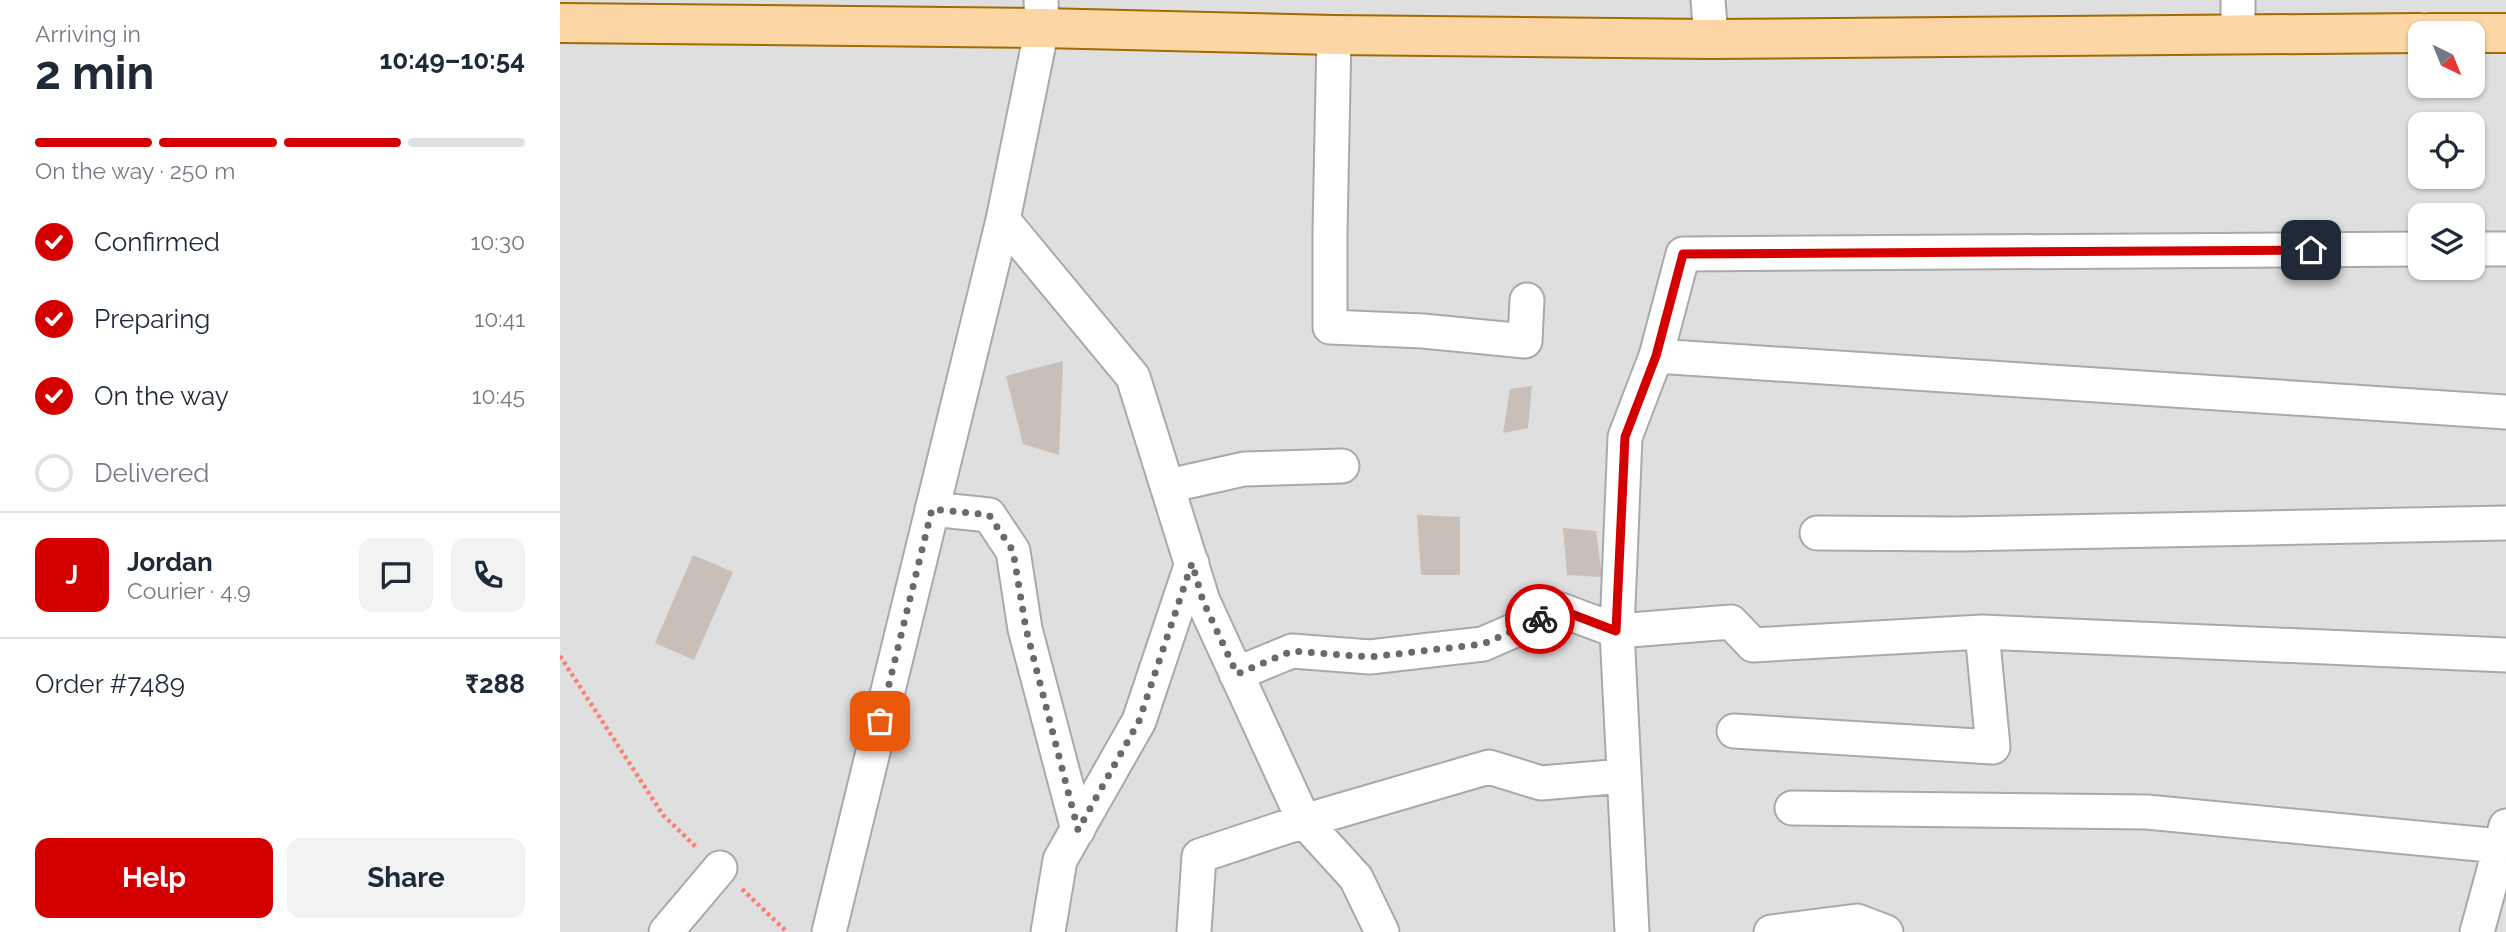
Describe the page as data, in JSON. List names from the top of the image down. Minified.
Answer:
{"north":"bottom right","page":{"heading":["2 min","Arriving in","10:49–10:54"],"panel":["Jordan","Courier · 4.9","Order #7489","₹288"],"bar":"On the way · 250 m","list":[["Confirmed","10:30"],["Preparing","10:41"],["On the way","10:45"],"Delivered"],"round":"J","buttons":["Help","Share"]}}
